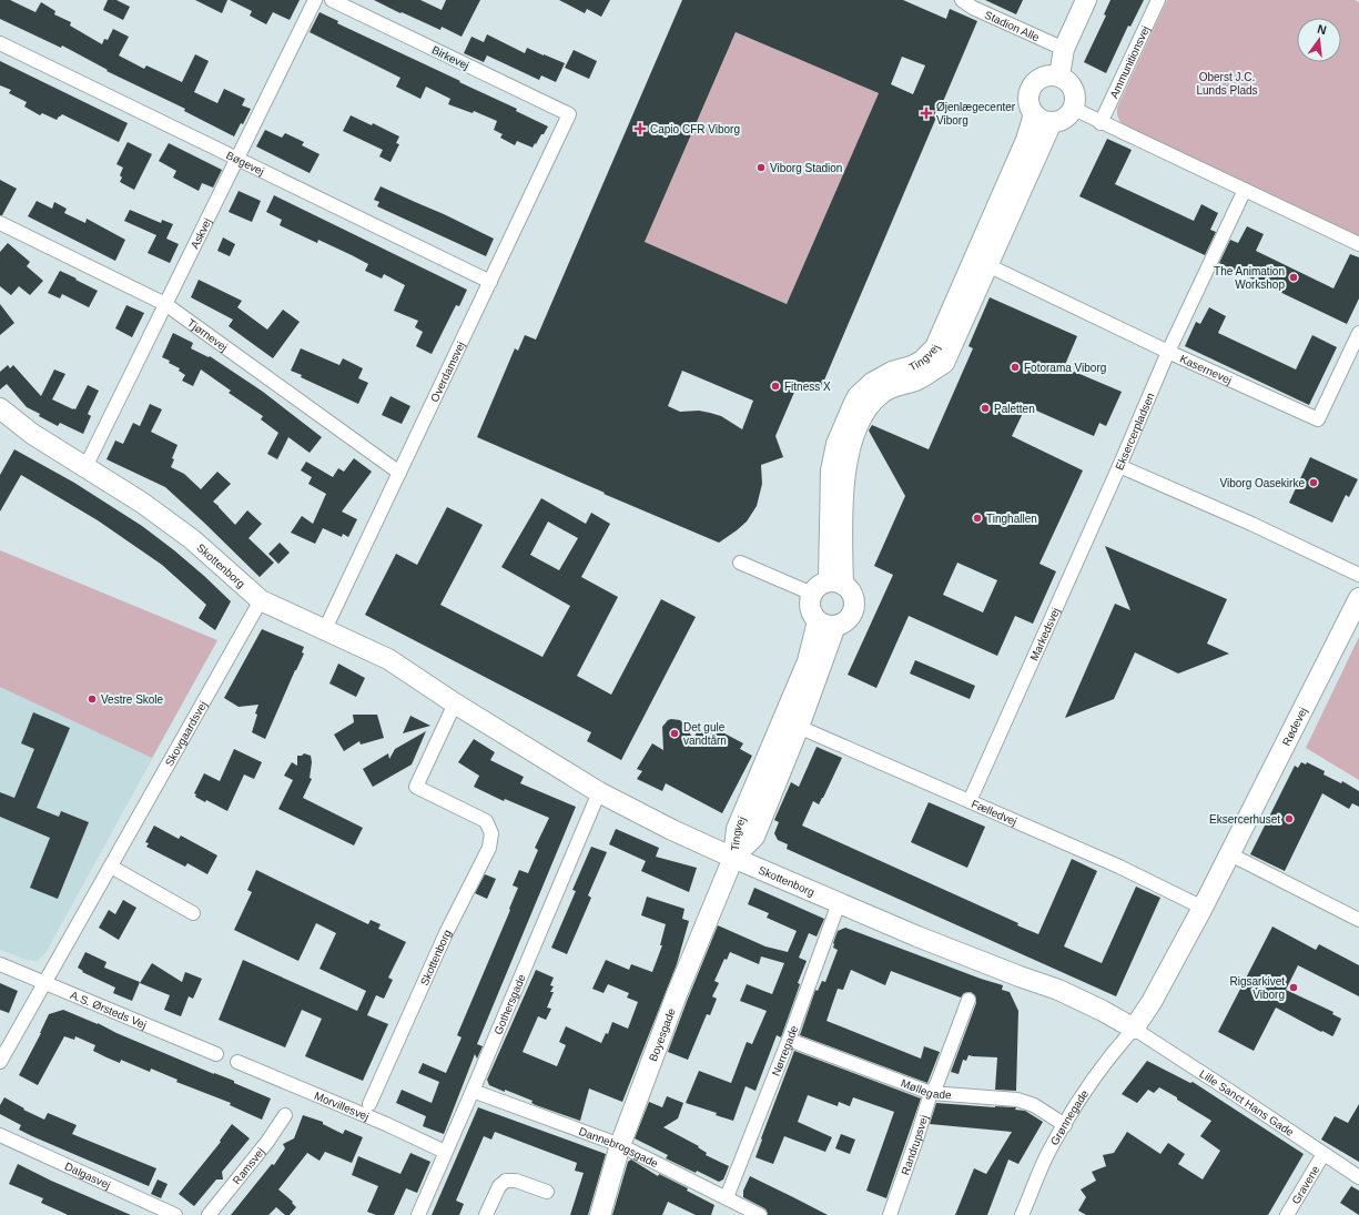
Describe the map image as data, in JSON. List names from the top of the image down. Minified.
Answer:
{"streets":{"street":["Stadion Alle","Birkevej","Ammunitionsvej","Bøgevej","Askvej","Tjørnevej","Tingvej","Kasernevej","Overdamsvej","Eksercerpladsen","Skottenborg","Markedsvej","Rødevej","Skovgaardsvej","Fælledvej","Gothersgade","A.S. Ørsteds Vej","Boyesgade","Nørregade","Møllegade","Lille Sanct Hans Gade","Morvillesvej","Grønnegade","Randrupsvej","Dannebrogsgade","Ramsvej","Dalgasvej","Gravene"]},"crossings":[["Birkevej","Overdamsvej"],["Bøgevej","Askvej"],["Bøgevej","Overdamsvej"],["Askvej","Tjørnevej"],["Askvej","Skottenborg"],["Tjørnevej","Overdamsvej"],["Tingvej","Skottenborg"],["Tingvej","Fælledvej"],["Tingvej","Boyesgade"],["Kasernevej","Eksercerpladsen"],["Overdamsvej","Skottenborg"],["Eksercerpladsen","Markedsvej"],["Skottenborg","Rødevej"],["Skottenborg","Skovgaardsvej"],["Skottenborg","Gothersgade"],["Skottenborg","Boyesgade"],["Skottenborg","Nørregade"],["Skottenborg","Lille Sanct Hans Gade"],["Skottenborg","Grønnegade"],["Markedsvej","Fælledvej"],["Rødevej","Fælledvej"],["Rødevej","Lille Sanct Hans Gade"],["Rødevej","Grønnegade"],["Skovgaardsvej","A.S. Ørsteds Vej"],["Gothersgade","Morvillesvej"],["Gothersgade","Dannebrogsgade"],["Boyesgade","Dannebrogsgade"],["Nørregade","Møllegade"],["Nørregade","Dannebrogsgade"],["Møllegade","Grønnegade"],["Møllegade","Randrupsvej"],["Lille Sanct Hans Gade","Grønnegade"],["Lille Sanct Hans Gade","Gravene"]],"parks":["Oberst J.C. Lunds Plads"],"places":{"health":["Øjenlægecenter Viborg","Capio CFR Viborg"],"other":["Viborg Stadion","The Animation Workshop","Fotorama Viborg","Fitness X","Paletten","Viborg Oasekirke","Tinghallen","Vestre Skole","Det gule vandtårn","Eksercerhuset","Rigsarkivet Viborg"]},"north":"top"}
